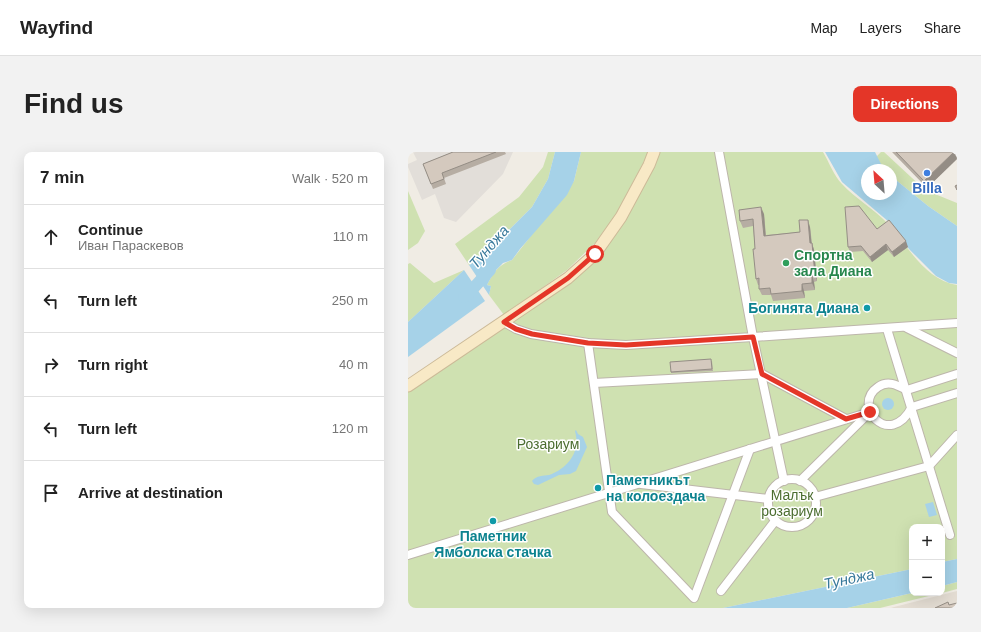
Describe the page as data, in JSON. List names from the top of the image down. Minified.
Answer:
{"water":["Тунджа"],"parks":["Розариум","Малък розариум"],"places":["Billa","Спортна зала Диана","Богинята Диана","Паметникът на колоездача","Паметник Ямболска стачка"],"north":"top left","page":{"header":"Wayfind","nav":["Map","Layers","Share"],"buttons":"Directions","title":"Find us","heading":["7 min","Walk · 520 m"],"list":[["Continue","Иван Параскевов","110 m"],["Turn left","250 m"],["Turn right","40 m"],["Turn left","120 m"],"Arrive at destination"],"map_buttons":["+","−"]}}
